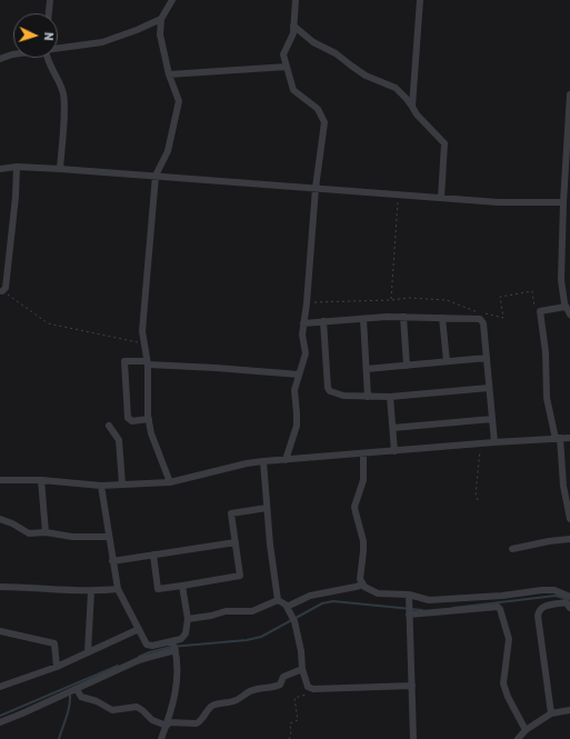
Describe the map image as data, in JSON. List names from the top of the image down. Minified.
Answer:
{"north":"right"}
